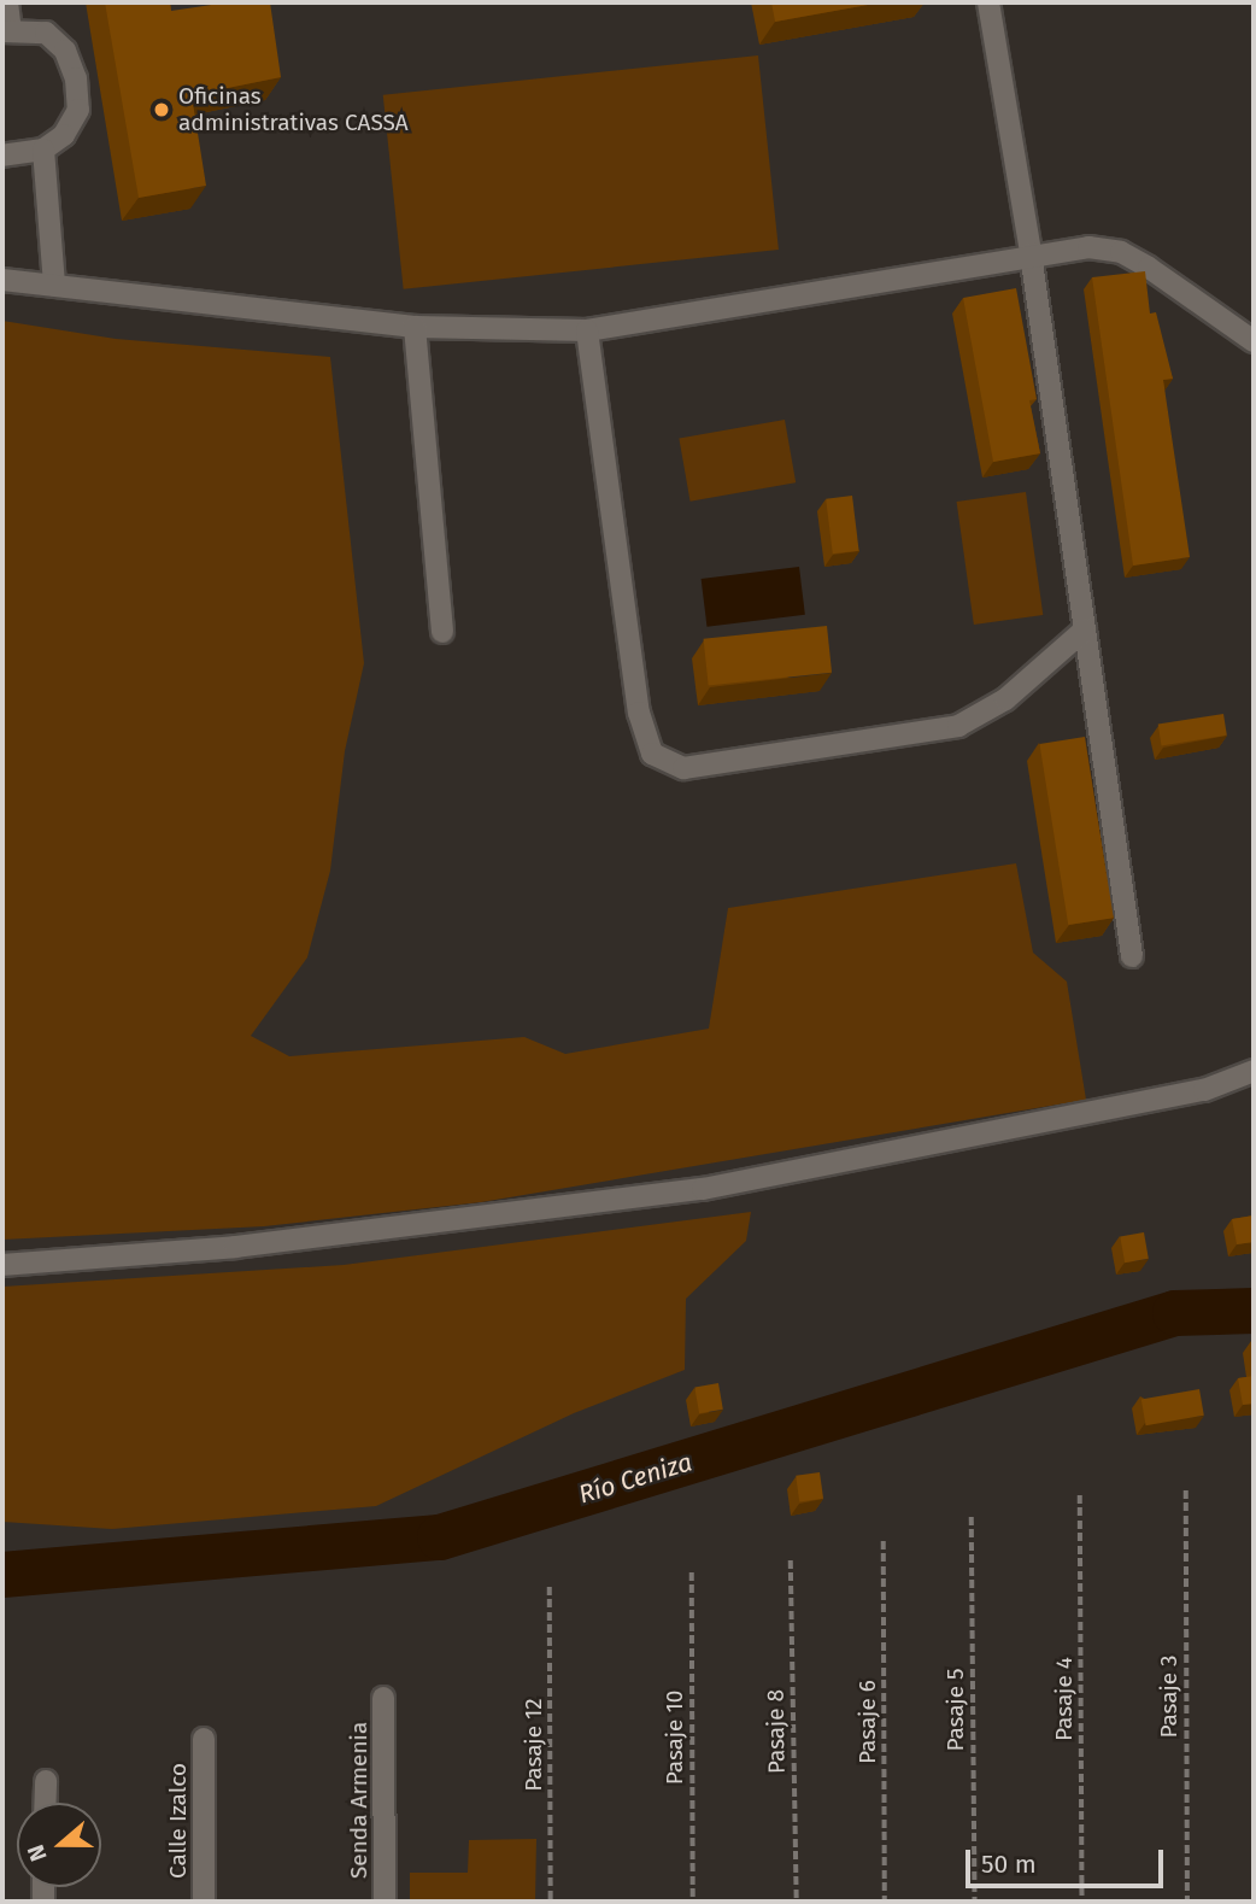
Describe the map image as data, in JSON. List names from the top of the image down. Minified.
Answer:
{"streets":{"street":["Senda Armenia","Calle Izalco"],"path":["Pasaje 3","Pasaje 4","Pasaje 5","Pasaje 6","Pasaje 8","Pasaje 10","Pasaje 12"]},"water":["Río Ceniza"],"places":["Oficinas administrativas CASSA"],"scale_bar":"50 m","north":"left"}
